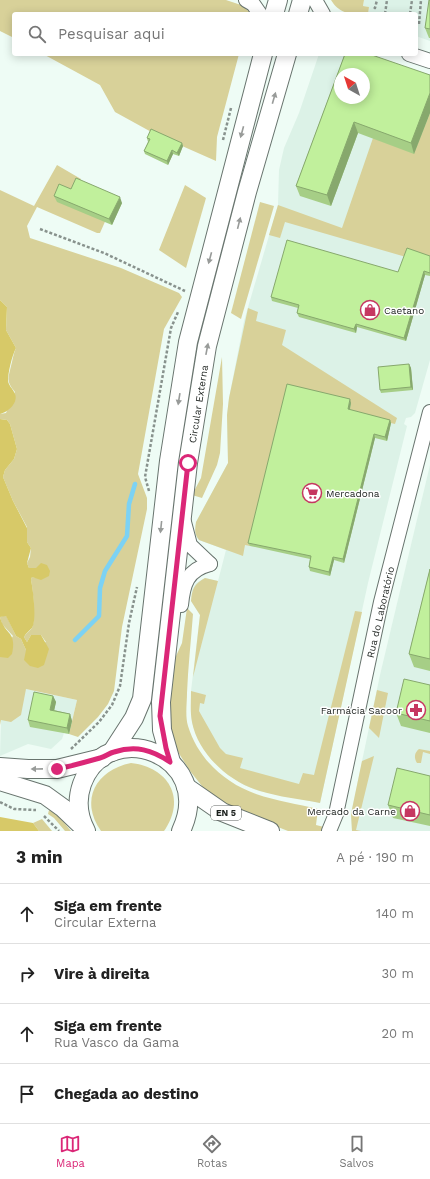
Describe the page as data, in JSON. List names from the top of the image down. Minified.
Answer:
{"streets":{"main road":["Circular Externa","EN 5"],"street":["Rua do Laboratório"]},"places":{"shop":["Caetano","Mercado da Carne"],"supermarket":["Mercadona"],"pharmacy":["Farmácia Sacoor"]},"north":"top left","page":{"search":"Pesquisar aqui","heading":["3 min","A pé · 190 m"],"list":[["Siga em frente","Circular Externa","140 m"],["Vire à direita","30 m"],["Siga em frente","Rua Vasco da Gama","20 m"],"Chegada ao destino"],"nav":["Mapa","Rotas","Salvos"]}}
